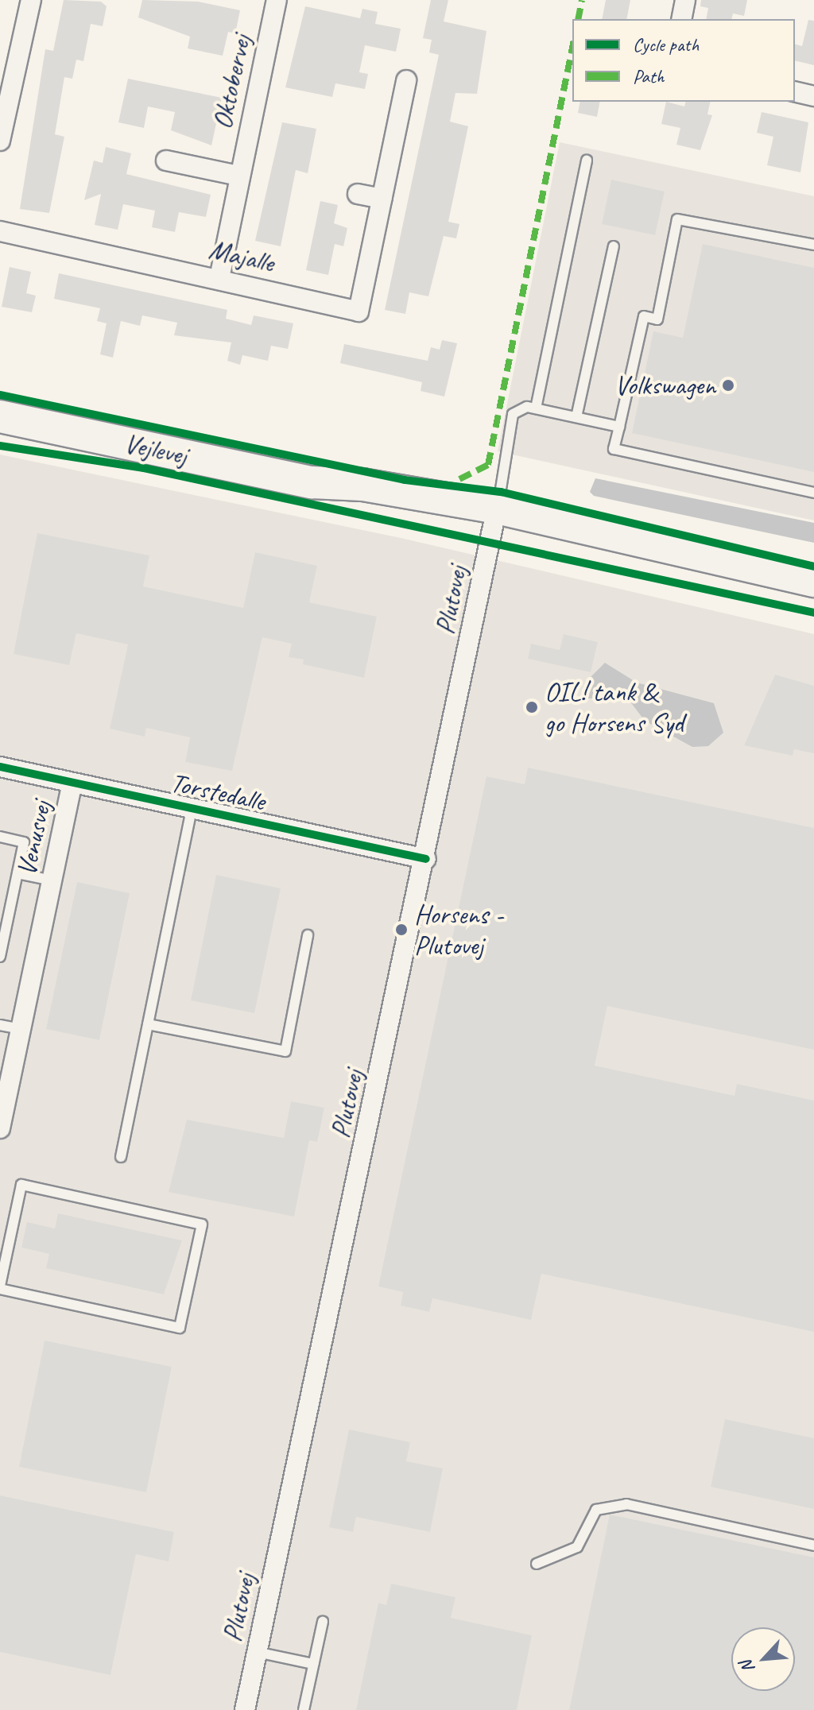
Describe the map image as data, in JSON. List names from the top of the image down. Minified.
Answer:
{"streets":{"main road":["Vejlevej"],"street":["Oktobervej","Majalle","Plutovej","Torstedalle","Venusvej"]},"crossings":[["Oktobervej","Majalle"],["Vejlevej","Plutovej"],["Plutovej","Torstedalle"],["Torstedalle","Venusvej"]],"places":["Volkswagen","OIL! tank & go Horsens Syd","Horsens - Plutovej"],"legend":["Cycle path","Path"],"north":"bottom left"}
